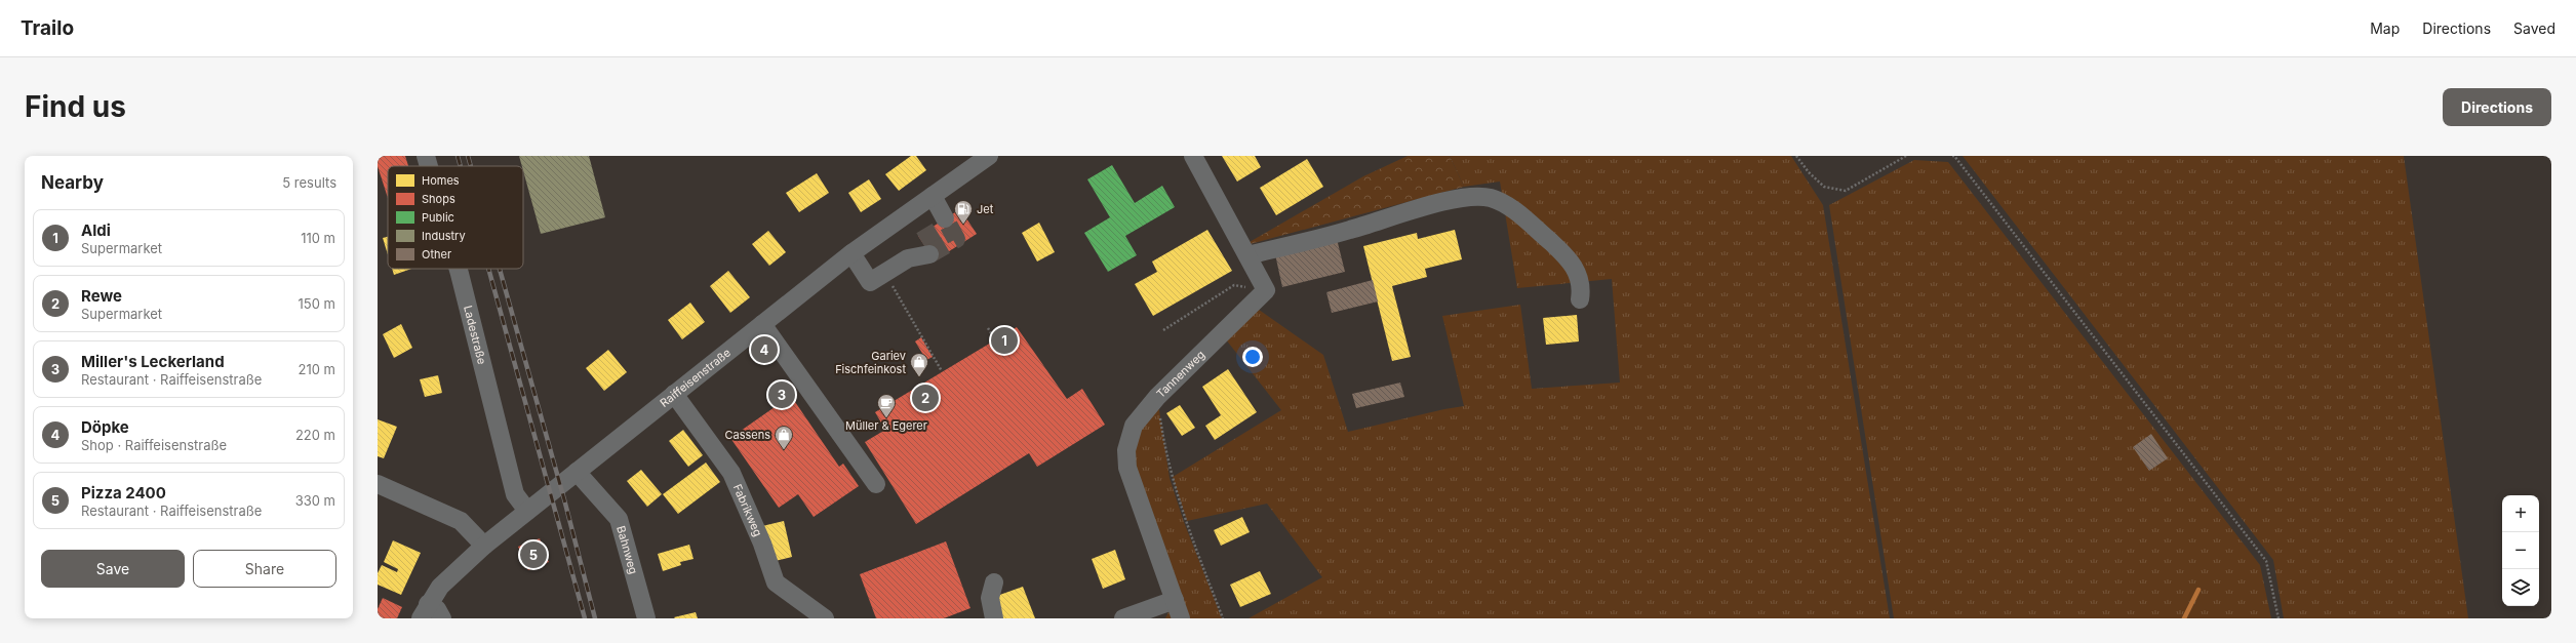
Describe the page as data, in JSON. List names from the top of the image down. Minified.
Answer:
{"streets":{"street":["Ladestraße","Tannenweg","Raiffeisenstraße","Fabrikweg","Bahnweg"]},"crossings":[["Ladestraße","Raiffeisenstraße"],["Raiffeisenstraße","Fabrikweg"],["Raiffeisenstraße","Bahnweg"]],"places":{"fuel station":["Jet"],"shop":["Gariev Fischfeinkost","Cassens"],"cafe":["Müller & Egerer"]},"legend":["Homes","Shops","Public","Industry","Other"],"page":{"header":"Trailo","nav":["Map","Directions","Saved"],"buttons":["Directions",["Save","Share"]],"title":"Find us","heading":["Nearby","5 results"],"list":[{"mark":"1","name":"Aldi","note":"Supermarket","value":"110 m"},{"mark":"2","name":"Rewe","note":"Supermarket","value":"150 m"},{"mark":"3","name":"Miller's Leckerland","note":"Restaurant · Raiffeisenstraße","value":"210 m"},{"mark":"4","name":"Döpke","note":"Shop · Raiffeisenstraße","value":"220 m"},{"mark":"5","name":"Pizza 2400","note":"Restaurant · Raiffeisenstraße","value":"330 m"}],"pins":["1","4","3","2","5"],"map_buttons":["+","−"]}}
